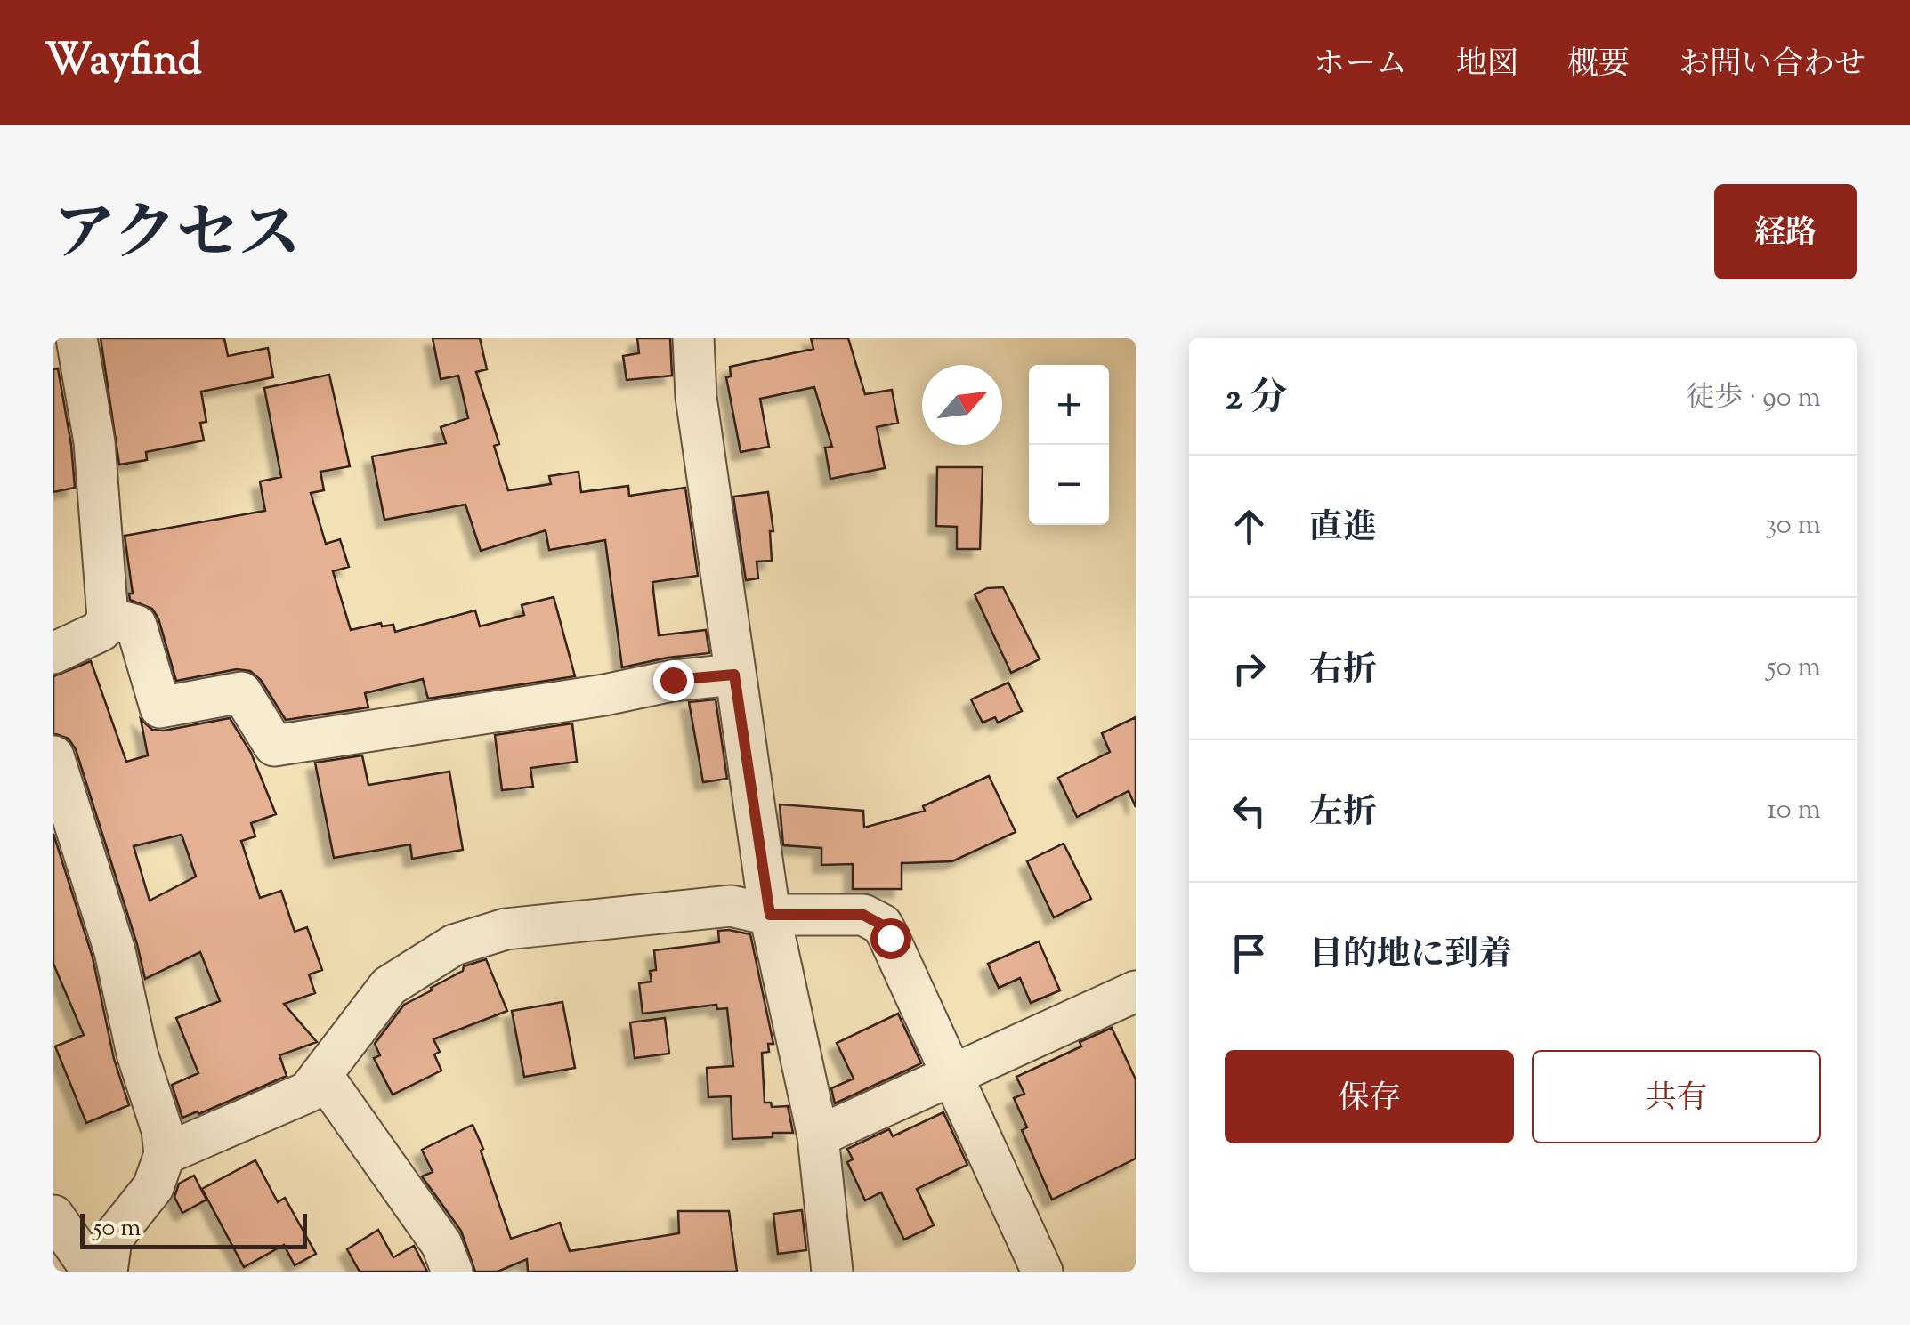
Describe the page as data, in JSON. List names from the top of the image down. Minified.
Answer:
{"scale_bar":"50 m","north":"top right","page":{"header":"Wayfind","nav":["ホーム","地図","概要","お問い合わせ"],"title":"アクセス","buttons":["経路",["保存","共有"]],"heading":["2 分","徒歩 · 90 m"],"map_buttons":["+","−"],"list":[["直進","30 m"],["右折","50 m"],["左折","10 m"],"目的地に到着"],"scale":"50 m"}}
